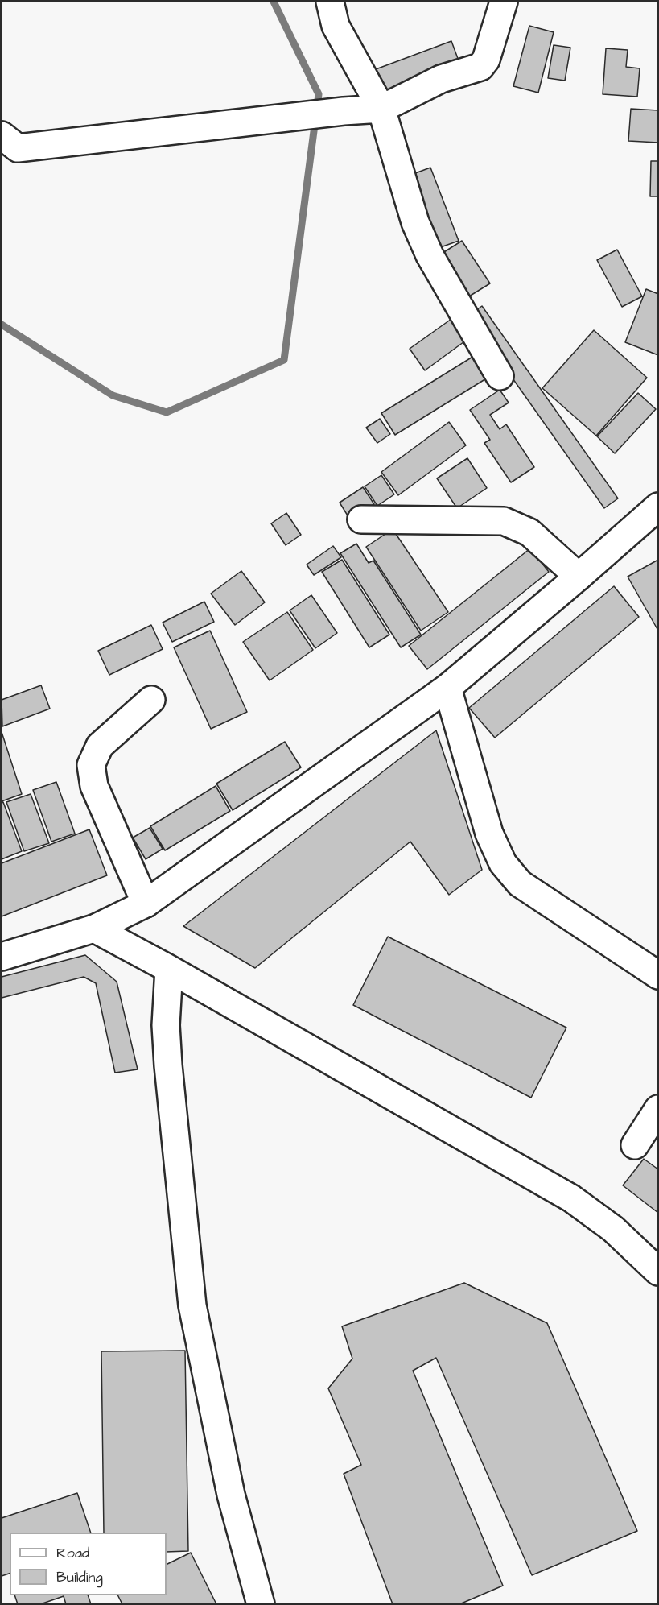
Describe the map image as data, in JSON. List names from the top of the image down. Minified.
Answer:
{"legend":["Road","Building"]}
